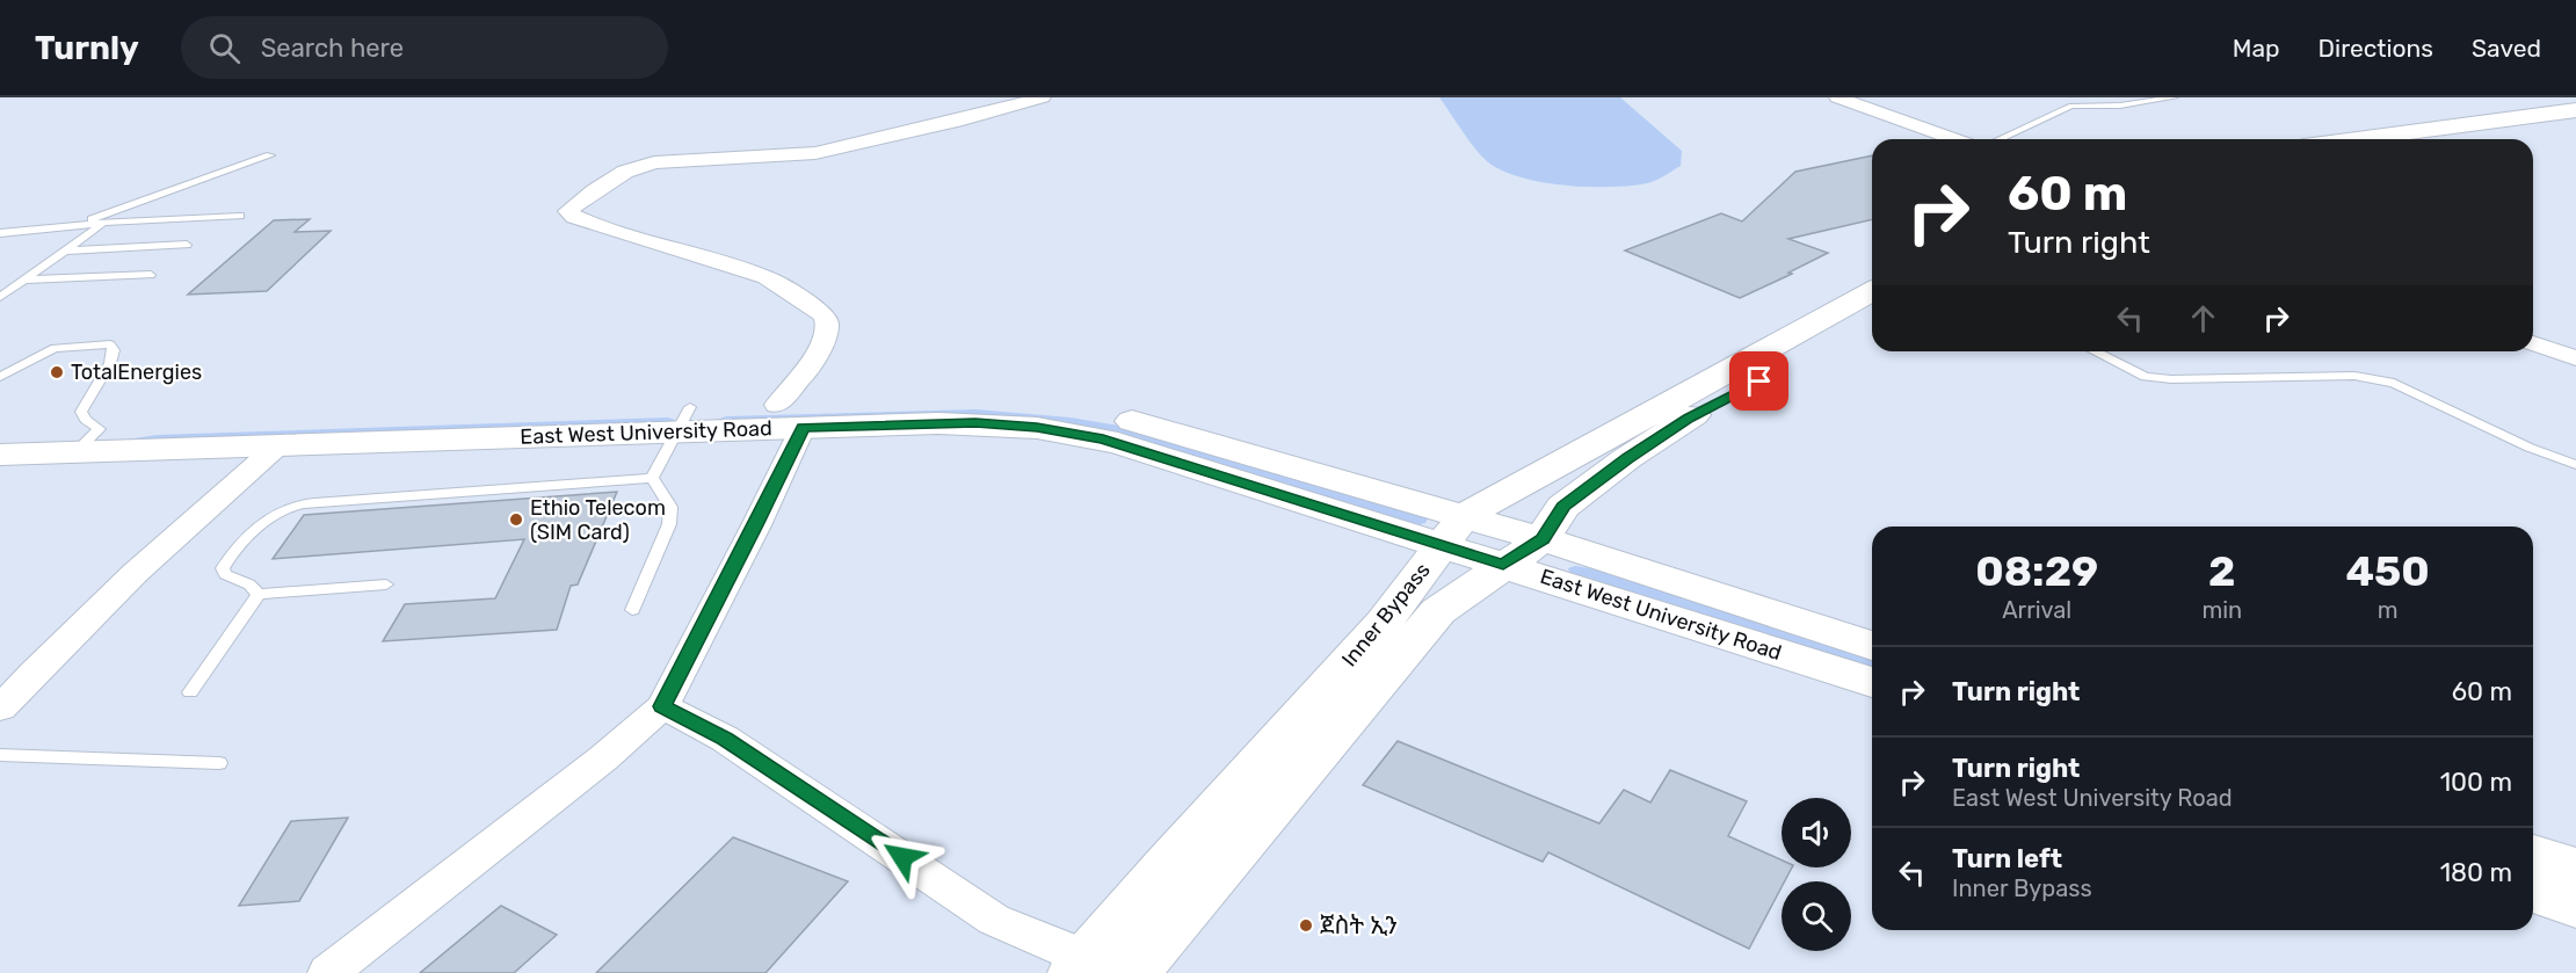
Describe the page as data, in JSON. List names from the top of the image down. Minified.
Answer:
{"streets":{"main road":["East West University Road","Inner Bypass"]},"crossings":[["East West University Road","Inner Bypass"]],"places":["TotalEnergies","Ethio Telecom (SIM Card)","ጀስት ኢን"],"page":{"header":"Turnly","search":"Search here","nav":["Map","Directions","Saved"],"turn":["60 m","Turn right"],"eta":["08:29","Arrival","2","min","450","m"],"list":[{"name":"Turn right","value":"60 m"},{"name":"Turn right","note":"East West University Road","value":"100 m"},{"name":"Turn left","note":"Inner Bypass","value":"180 m"}]}}
